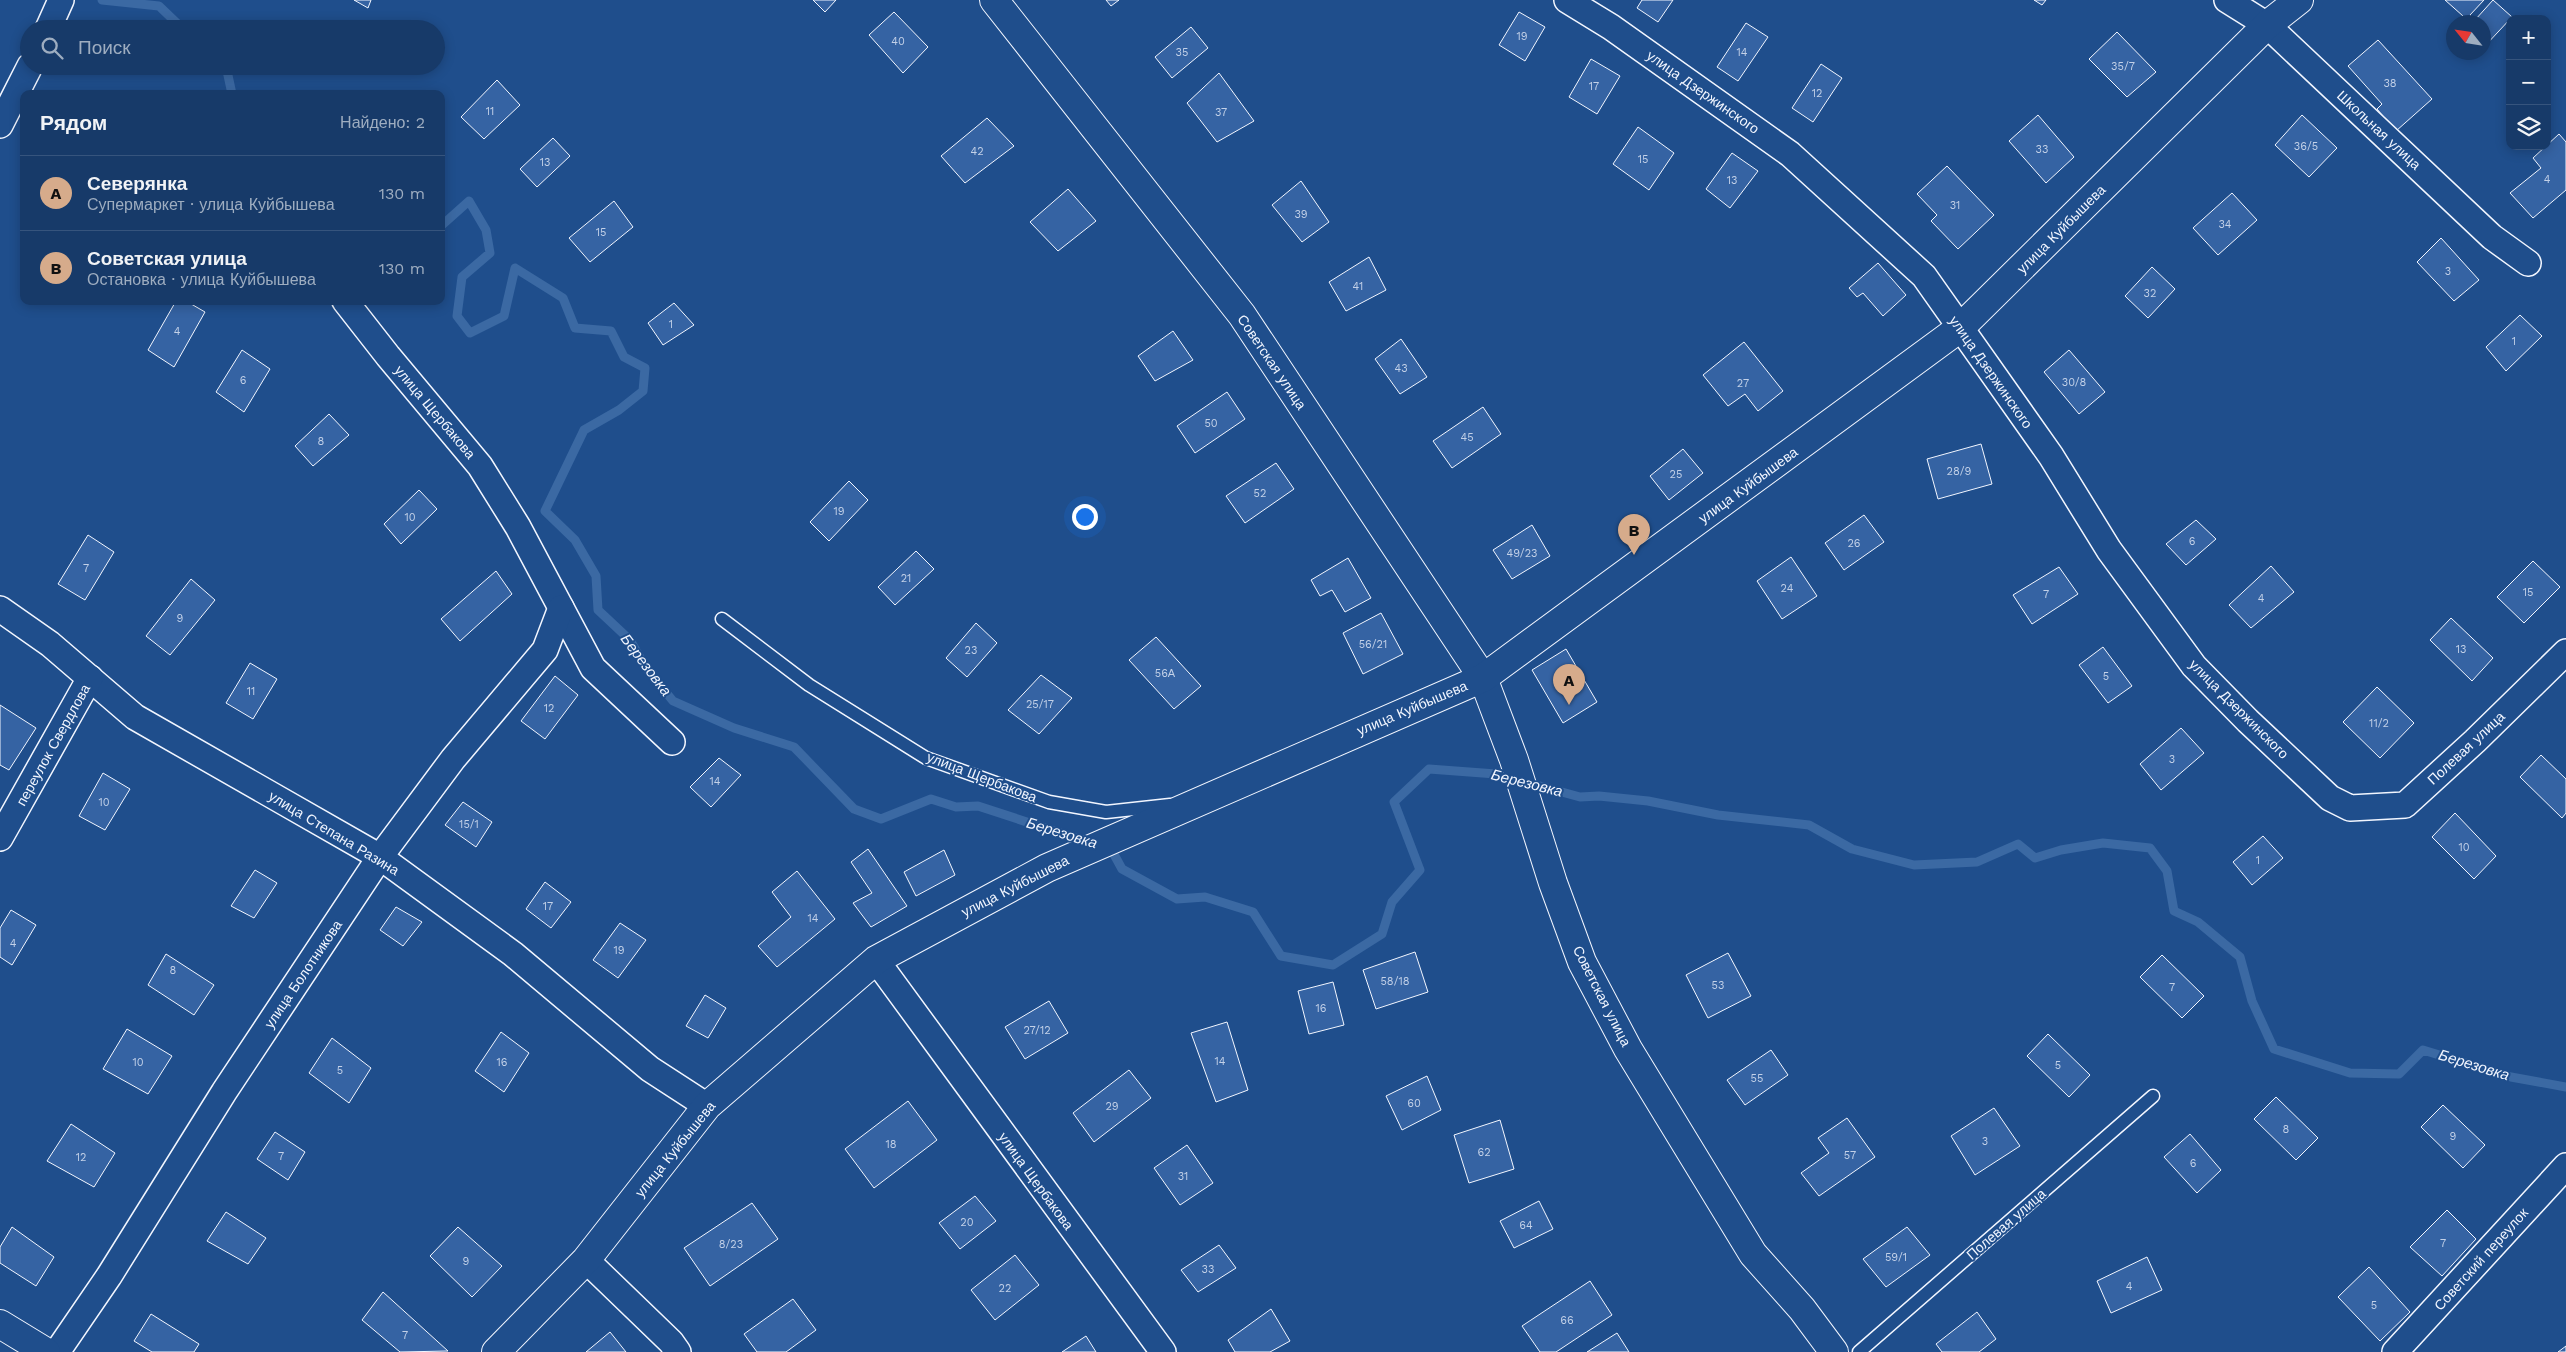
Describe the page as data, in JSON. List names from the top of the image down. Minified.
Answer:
{"streets":{"street":["улица Дзержинского","Школьная улица","улица Куйбышева","Советская улица","улица Щербакова","переулок Свердлова","Полевая улица","улица Степана Разина","улица Болотникова","Советский переулок"]},"crossings":[["улица Дзержинского","улица Куйбышева"],["улица Дзержинского","Полевая улица"],["Школьная улица","улица Куйбышева"],["улица Куйбышева","Советская улица"],["улица Куйбышева","улица Щербакова"],["улица Куйбышева","улица Степана Разина"],["улица Щербакова","улица Болотникова"],["переулок Свердлова","улица Степана Разина"],["улица Степана Разина","улица Болотникова"]],"water":["Березовка"],"house_numbers":["19","40","35","14","35/7","38","17","12","11","37","36/5","33","42","15","13","4","13","31","39","34","15","3","41","32","1","4","1","43","6","30/8","27","50","45","8","28/9","25","52","19","10","6","26","49/23","7","21","24","15","7","4","9","56/21","13","23","56А","5","11","25/17","12","11/2","3","14","10","15/1","10","1","17","14","4","19","8","58/18","53","7","16","27/12","14","10","16","5","5","55","60","29","8","9","3","18","62","57","7","12","6","31","20","64","7","8/23","59/1","9","33","4","22","5","66","7"],"north":"top left","page":{"map_buttons":["+","−"],"search":"Поиск","heading":["Рядом","Найдено: 2"],"list":[{"mark":"A","name":"Северянка","note":"Супермаркет · улица Куйбышева","value":"130 m"},{"mark":"B","name":"Советская улица","note":"Остановка · улица Куйбышева","value":"130 m"}],"pins":["B","A"]}}
